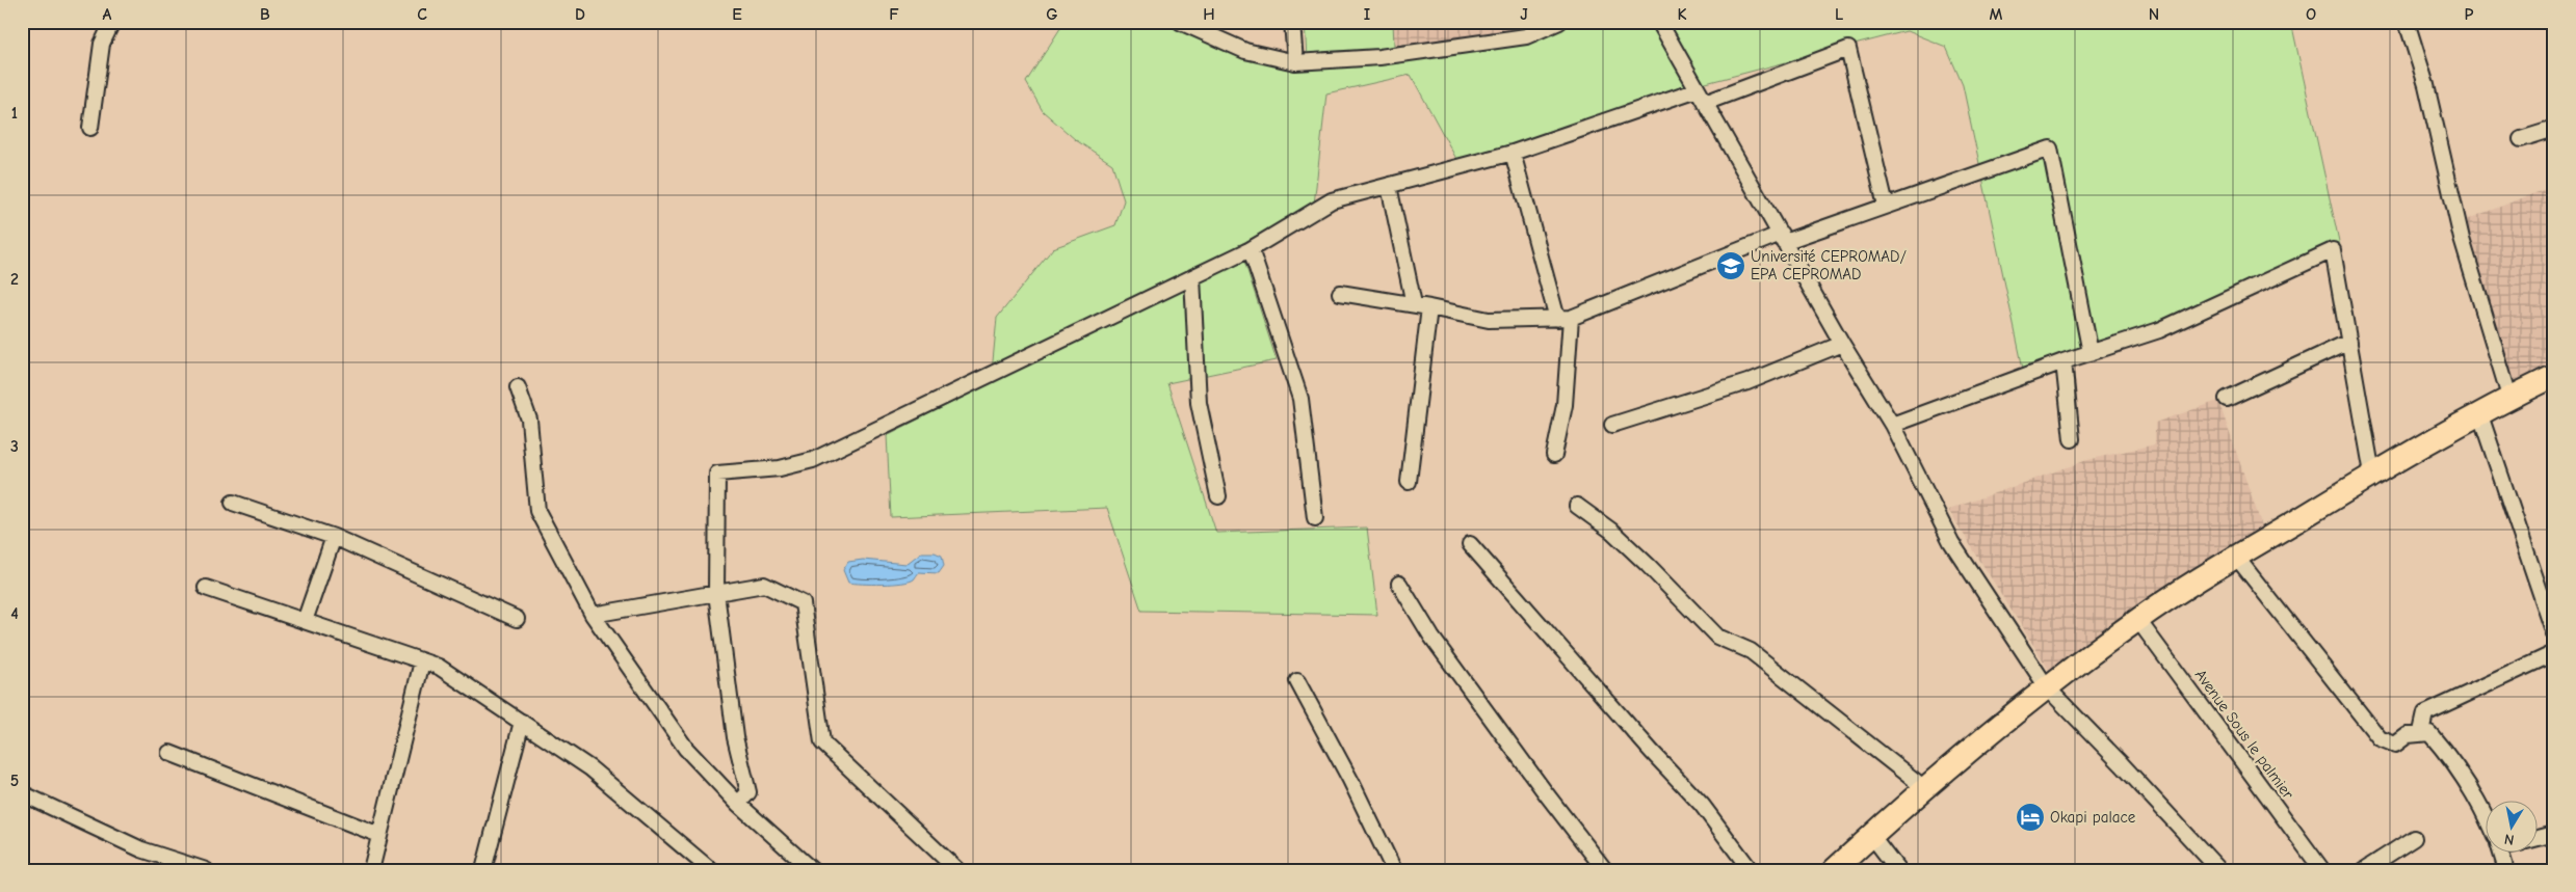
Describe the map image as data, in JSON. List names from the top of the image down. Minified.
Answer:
{"streets":{"street":["Avenue Sous le palmier"]},"places":{"school or university":["Université CEPROMAD/ EPA CEPROMAD"],"hotel":["Okapi palace"]},"north":"bottom","grid":{"columns":["A","B","C","D","E","F","G","H","I","J","K","L","M","N","O","P"],"rows":["1","2","3","4","5"]}}
